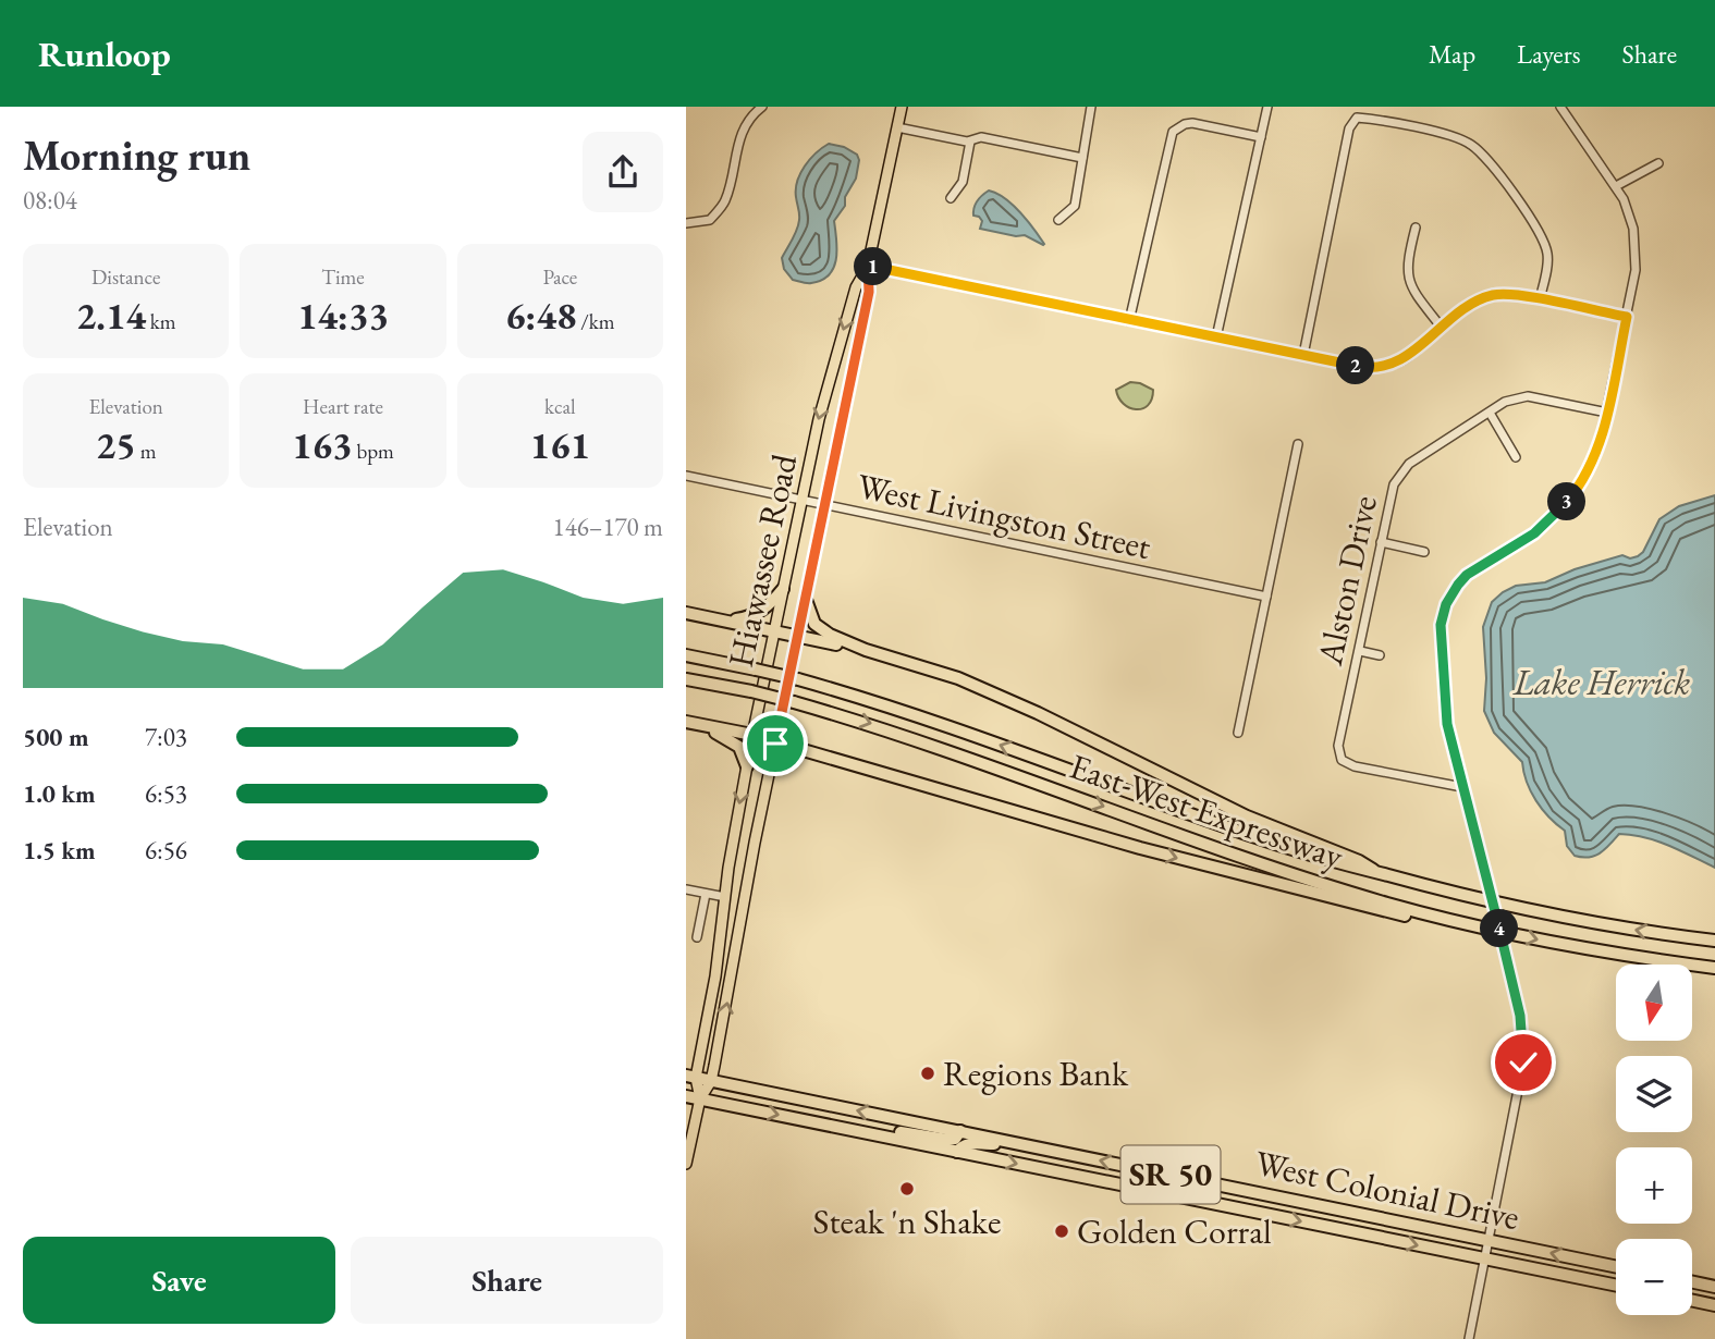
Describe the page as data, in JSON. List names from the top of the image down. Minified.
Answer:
{"streets":{"highway":["East-West Expressway","SR 50","West Colonial Drive"],"main road":["Hiawassee Road"],"street":["West Livingston Street","Alston Drive"]},"crossings":[["West Livingston Street","Hiawassee Road"],["Hiawassee Road","West Colonial Drive"]],"water":["Lake Herrick"],"places":["Regions Bank","Steak 'n Shake","Golden Corral"],"north":"bottom","page":{"header":"Runloop","nav":["Map","Layers","Share"],"heading":["Morning run","08:04"],"stats":[["Distance","2.14 km"],["Time","14:33"],["Pace","6:48 /km"],["Elevation","25 m"],["Heart rate","163 bpm"],["kcal","161"]],"pins":["1","2","3","4"],"chart":["Elevation","146–170 m"],"list":[{"name":"500 m","note":"7:03"},{"name":"1.0 km","note":"6:53"},{"name":"1.5 km","note":"6:56"}],"map_buttons":["+","−"],"buttons":["Save","Share"]}}
